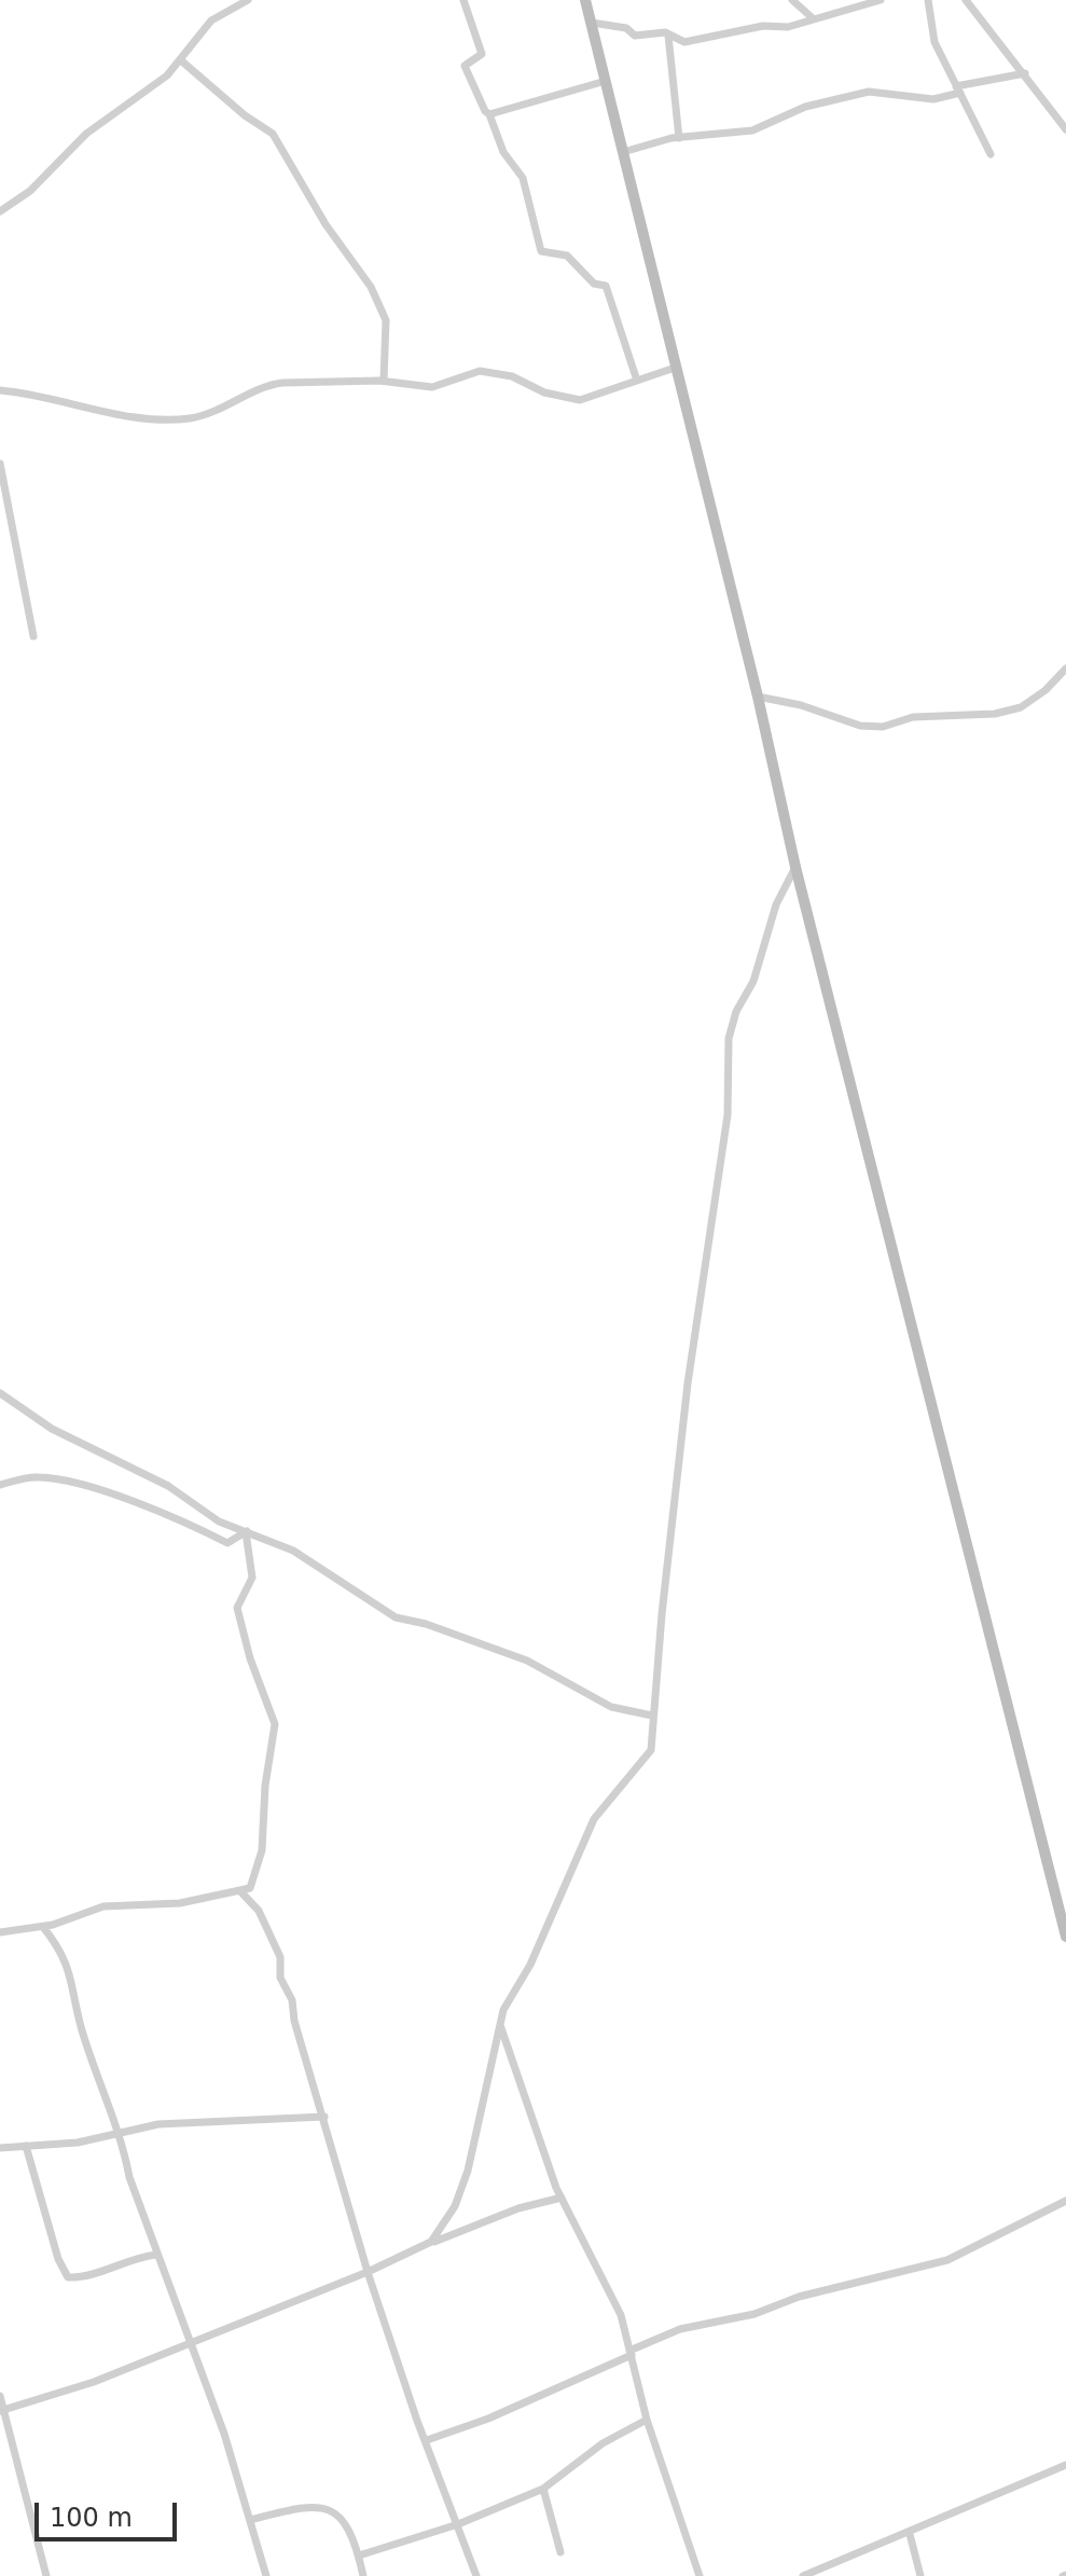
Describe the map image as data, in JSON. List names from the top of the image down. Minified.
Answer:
{"scale_bar":"100 m"}
